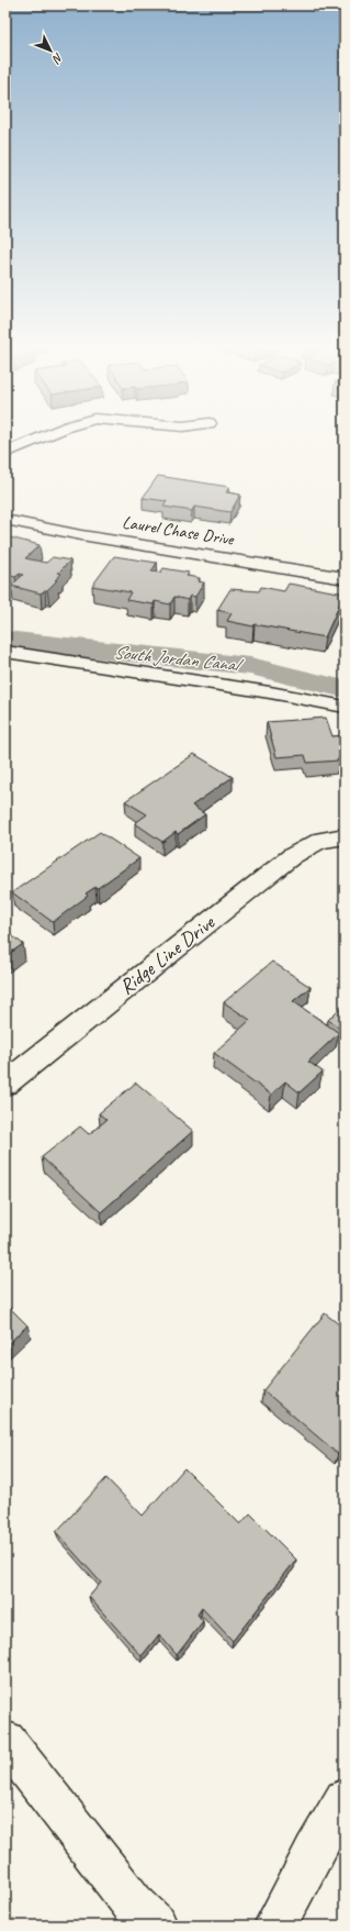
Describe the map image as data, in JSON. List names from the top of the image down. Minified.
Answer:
{"streets":{"street":["Laurel Chase Drive","Ridge Line Drive"]},"water":["South Jordan Canal"],"north":"bottom right"}
